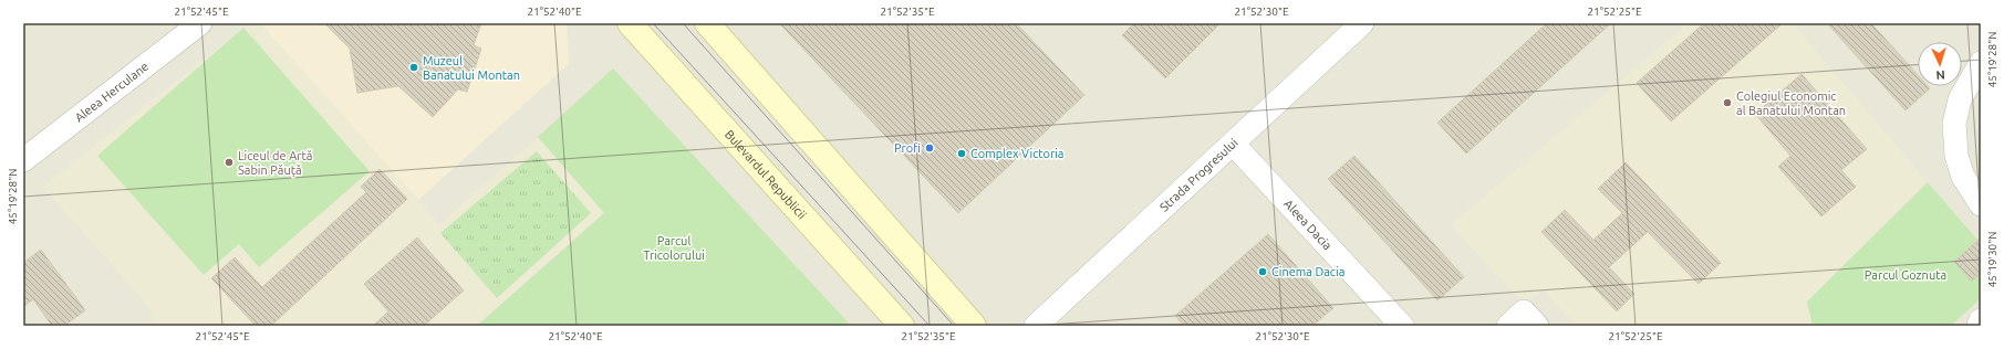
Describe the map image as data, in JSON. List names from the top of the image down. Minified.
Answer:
{"streets":{"main road":["Bulevardul Republicii"],"street":["Aleea Herculane","Strada Progresului","Aleea Dacia"]},"crossings":[["Strada Progresului","Aleea Dacia"]],"parks":["Parcul Tricolorului","Parcul Goznuta"],"places":["Muzeul Banatului Montan","Colegiul Economic al Banatului Montan","Profi","Complex Victoria","Liceul de Artă Sabin Păuță","Cinema Dacia"],"north":"bottom","coordinates":["21°52'45\"E","21°52'40\"E","21°52'35\"E","21°52'30\"E","21°52'25\"E","45°19'28\"N","45°19'30\"N"]}
